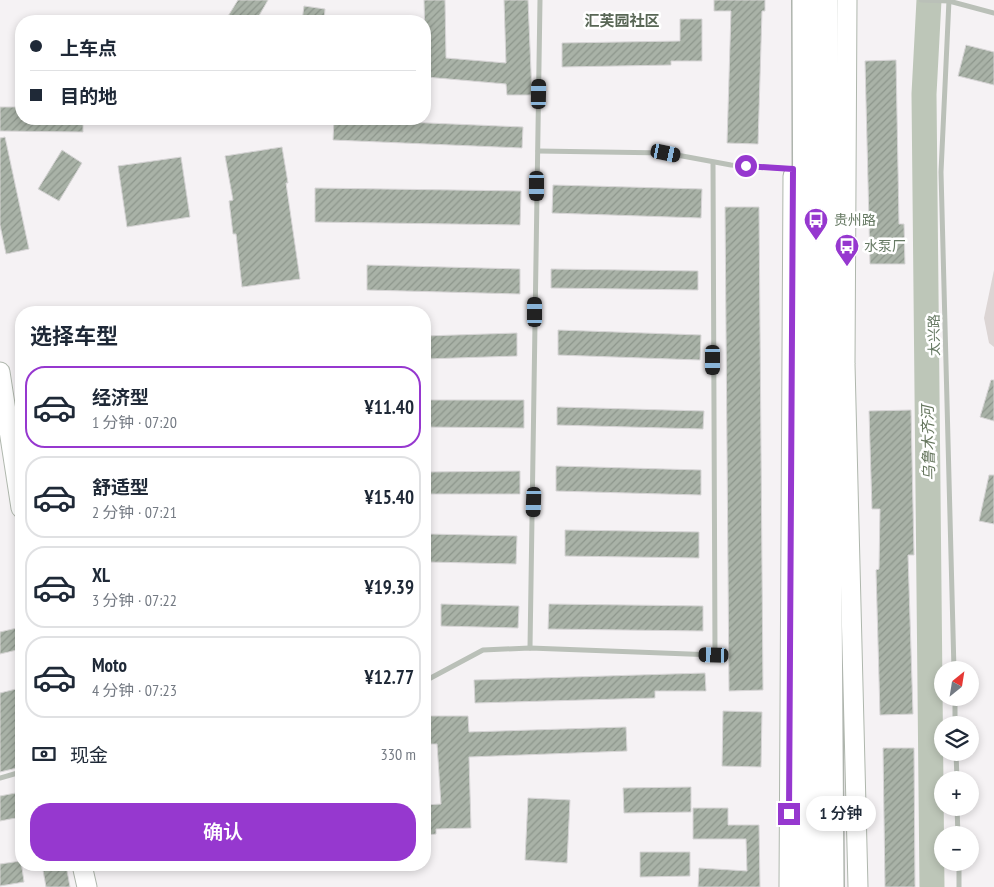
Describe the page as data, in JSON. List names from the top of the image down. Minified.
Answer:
{"streets":{"street":["太兴路"]},"districts":["汇芙园社区"],"water":["乌鲁木齐河"],"places":{"bus stop":["贵州路","水泵厂"]},"north":"top right","page":{"banner":["上车点","目的地"],"heading":"选择车型","list":[{"name":"经济型","note":"1 分钟 · 07:20","value":"¥11.40"},{"name":"舒适型","note":"2 分钟 · 07:21","value":"¥15.40"},{"name":"XL","note":"3 分钟 · 07:22","value":"¥19.39"},{"name":"Moto","note":"4 分钟 · 07:23","value":"¥12.77"}],"map_buttons":["+","−"],"pay":["现金","330 m"],"buttons":"确认","bubble":"1 分钟"}}
